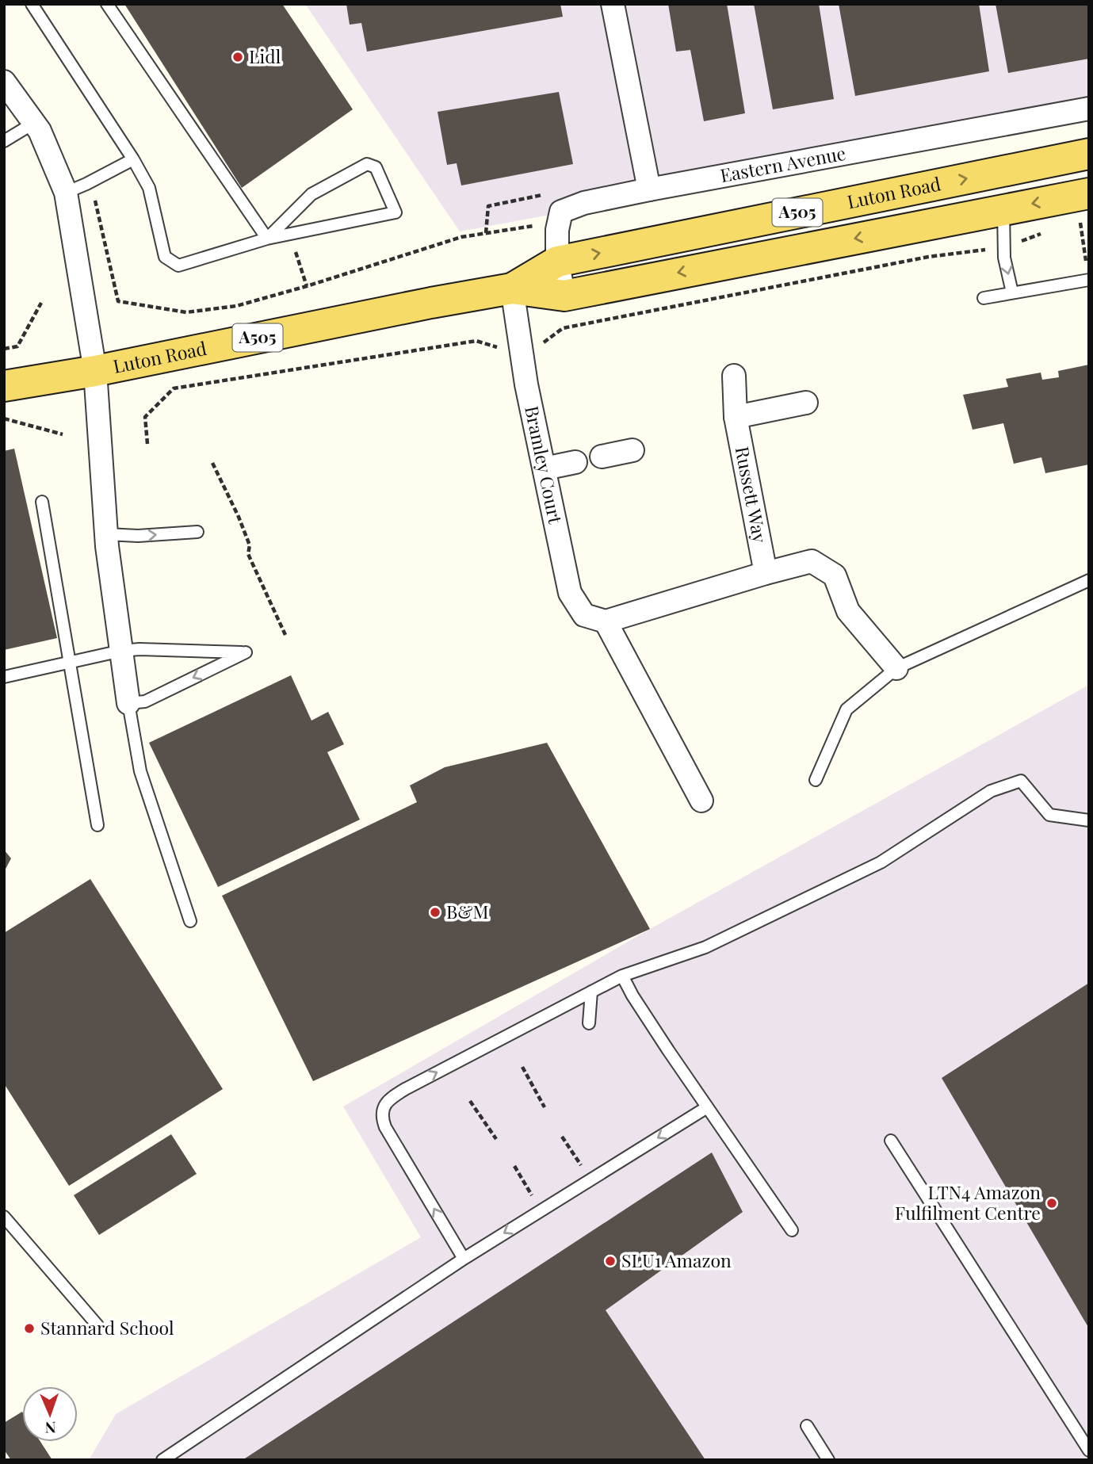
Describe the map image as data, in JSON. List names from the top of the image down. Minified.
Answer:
{"streets":{"main road":["Luton Road","A505"],"street":["Eastern Avenue","Bramley Court","Russett Way"]},"crossings":[["Eastern Avenue","Luton Road"],["Luton Road","Bramley Court"]],"places":["Lidl","B&M","LTN4 Amazon Fulfilment Centre","SLU1 Amazon","Stannard School"],"north":"bottom"}
